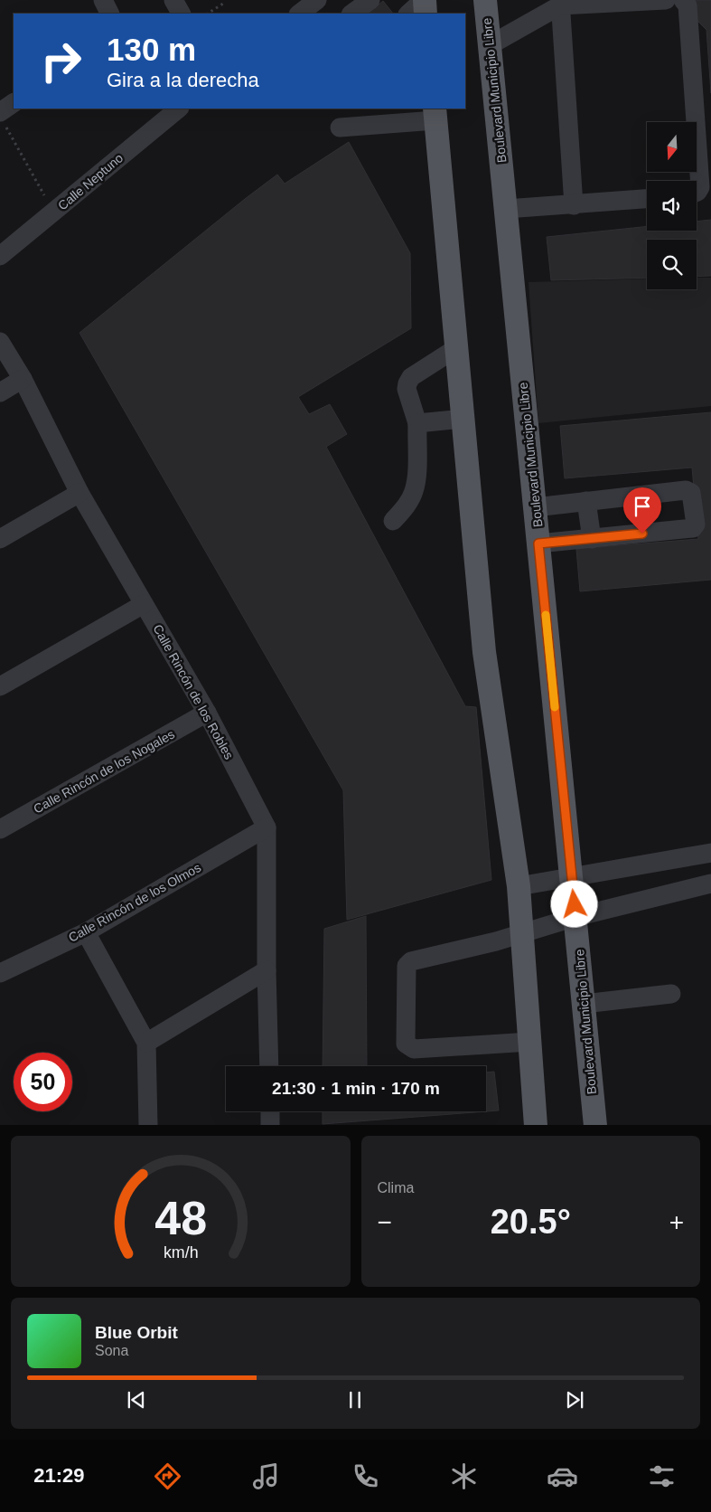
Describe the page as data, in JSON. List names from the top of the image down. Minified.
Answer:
{"streets":{"main road":["Boulevard Municipio Libre"],"street":["Calle Neptuno","Calle Rincón de los Robles","Calle Rincón de los Nogales","Calle Rincón de los Olmos"]},"crossings":[["Calle Rincón de los Robles","Calle Rincón de los Nogales"],["Calle Rincón de los Robles","Calle Rincón de los Olmos"]],"north":"bottom","page":{"turn":["130 m","Gira a la derecha"],"limit":"50","trip":"21:30 · 1 min · 170 m","tile":"Clima","heat":["−","20.5°","+"],"song":["Blue Orbit","Sona"],"tabs":"21:29","gauge":["48","km/h"]}}
